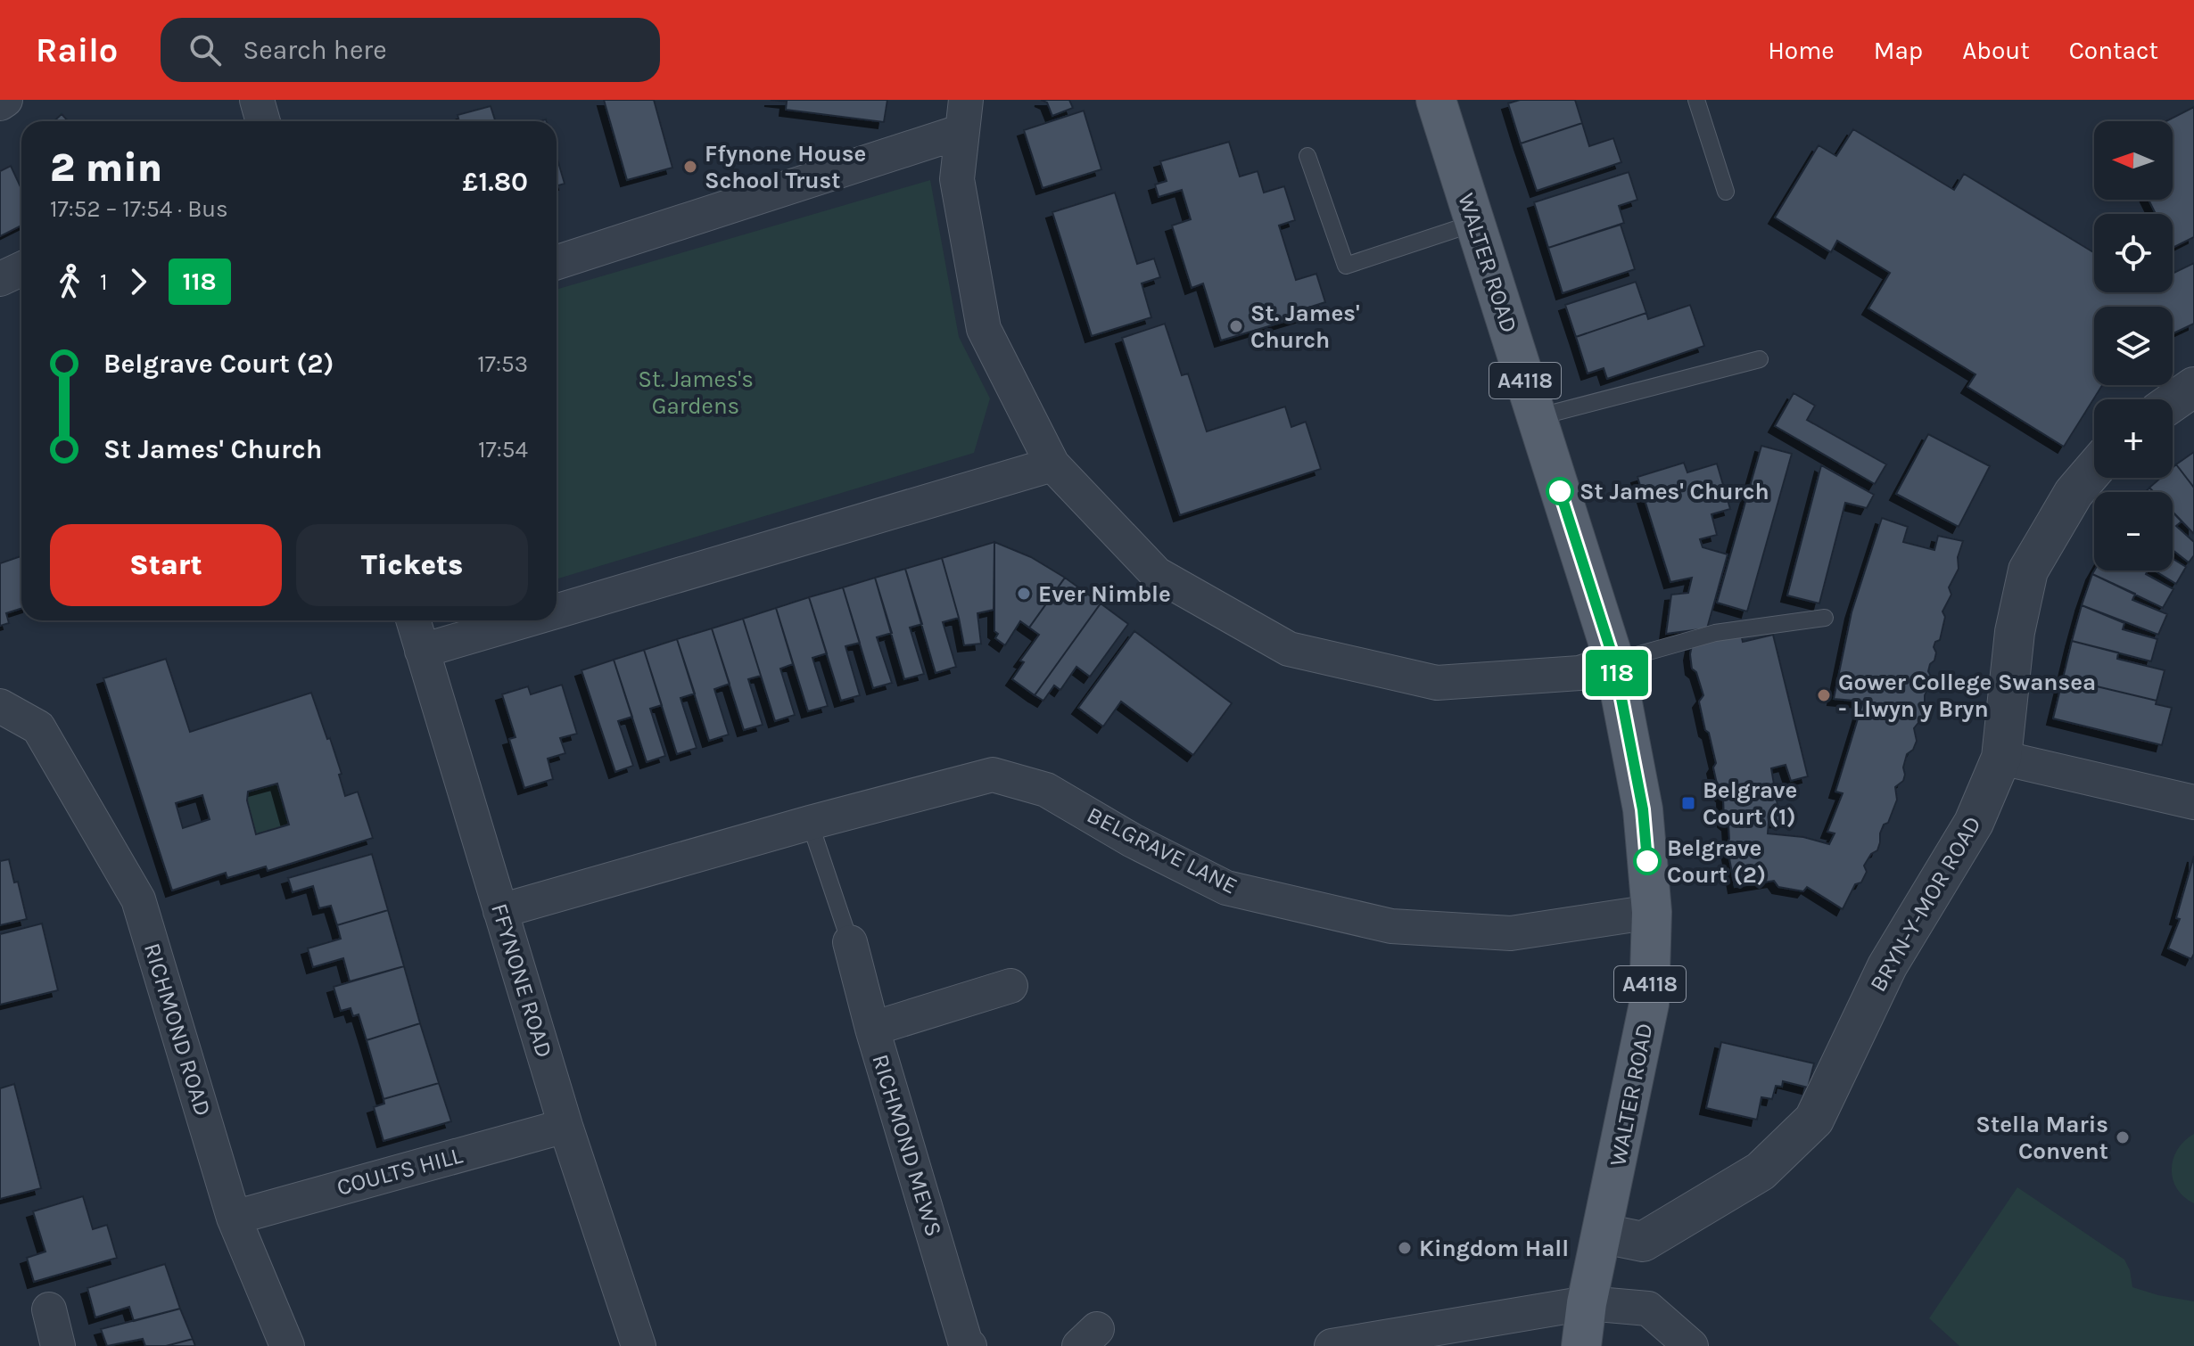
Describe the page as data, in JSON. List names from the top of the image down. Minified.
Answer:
{"streets":{"main road":["WALTER ROAD","A4118"],"street":["BELGRAVE LANE","BRYN-Y-MOR ROAD","FFYNONE ROAD","RICHMOND ROAD","RICHMOND MEWS","COULTS HILL"]},"crossings":[["WALTER ROAD","A4118"],["WALTER ROAD","BELGRAVE LANE"],["WALTER ROAD","BRYN-Y-MOR ROAD"],["BELGRAVE LANE","FFYNONE ROAD"],["FFYNONE ROAD","COULTS HILL"],["RICHMOND ROAD","COULTS HILL"]],"parks":["St. James's Gardens"],"places":{"other":["Ffynone House School Trust","St. James' Church","St James' Church","Ever Nimble","Gower College Swansea - Llwyn y Bryn","Belgrave Court (2)","Stella Maris Convent","Kingdom Hall"],"transit":["Belgrave Court (1)"]},"lines":["bus line 118"],"north":"left","page":{"header":"Railo","search":"Search here","nav":["Home","Map","About","Contact"],"on_map":"118","map_buttons":["+","−"],"heading":["2 min","17:52 – 17:54 · Bus","£1.80"],"legs":["1","118"],"list":[{"name":"Belgrave Court (2)","value":"17:53"},{"name":"St James' Church","value":"17:54"}],"buttons":["Start","Tickets"]}}
